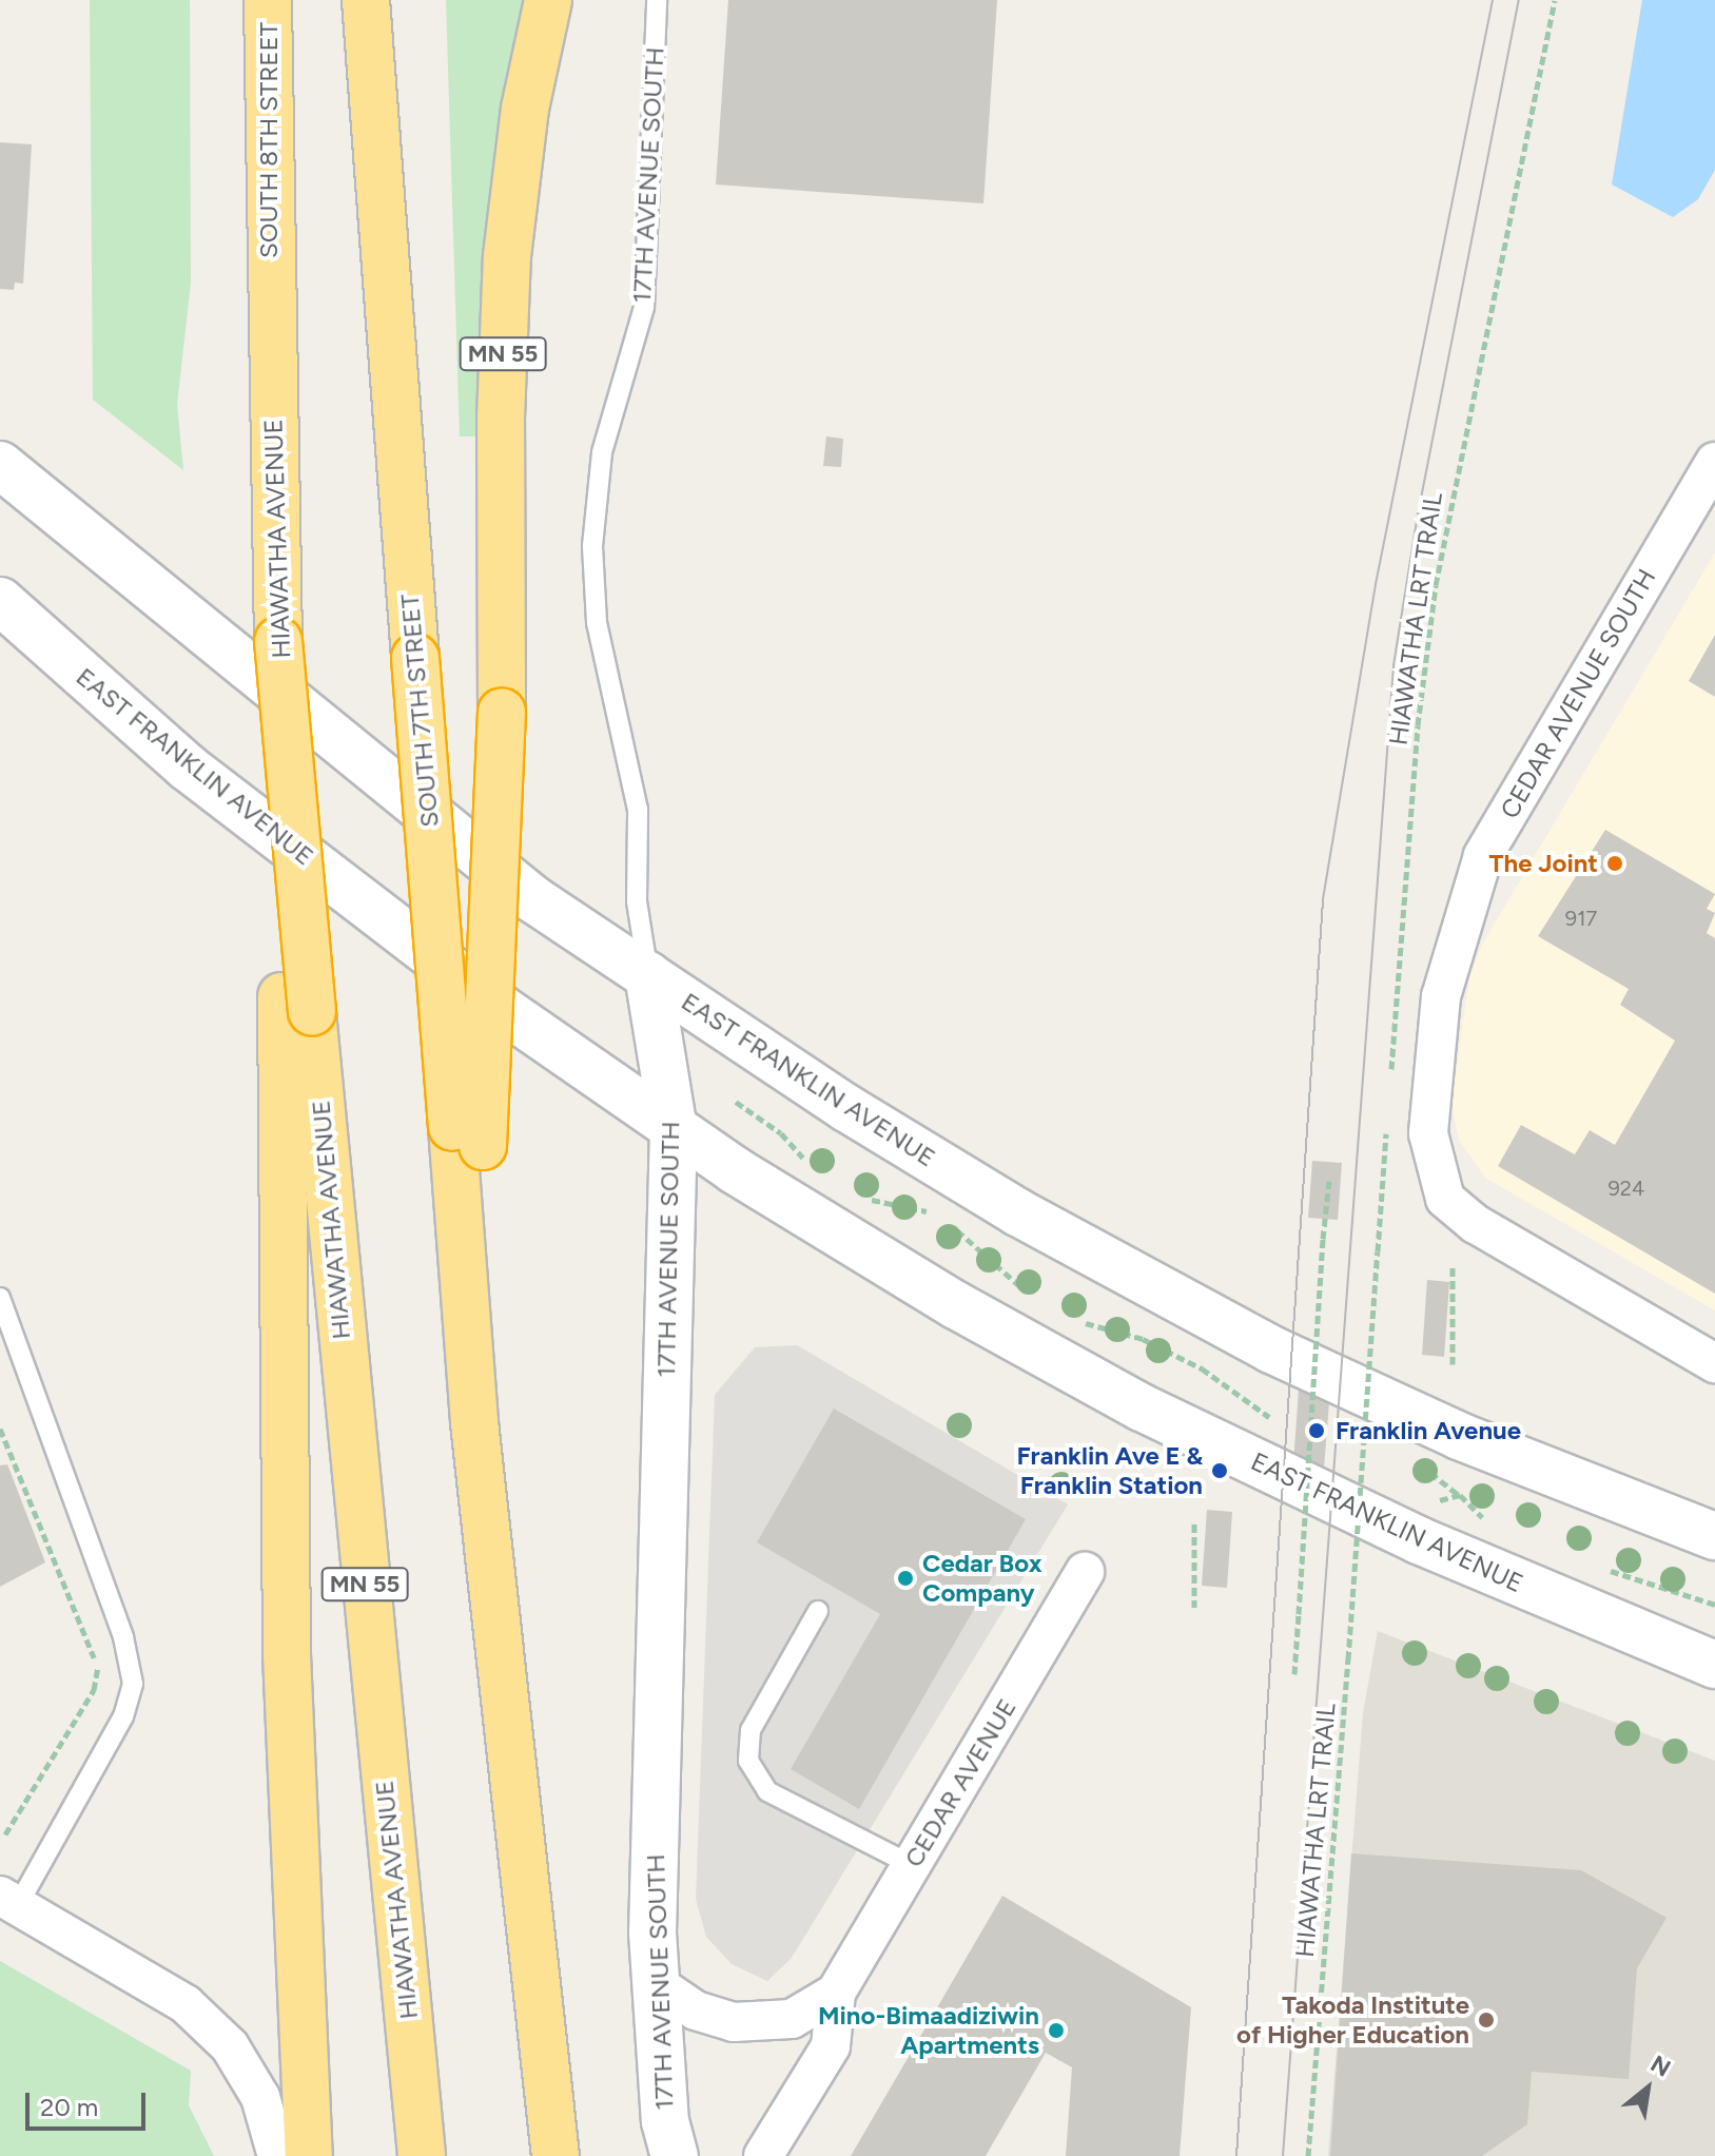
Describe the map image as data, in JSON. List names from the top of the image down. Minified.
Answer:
{"streets":{"highway":["SOUTH 8TH STREET","MN 55","HIAWATHA AVENUE","SOUTH 7TH STREET"],"main road":["17TH AVENUE SOUTH","EAST FRANKLIN AVENUE"],"street":["CEDAR AVENUE SOUTH","CEDAR AVENUE"],"path":["HIAWATHA LRT TRAIL"]},"crossings":[["SOUTH 8TH STREET","MN 55"],["SOUTH 8TH STREET","HIAWATHA AVENUE"],["17TH AVENUE SOUTH","EAST FRANKLIN AVENUE"],["17TH AVENUE SOUTH","CEDAR AVENUE"],["MN 55","HIAWATHA AVENUE"],["MN 55","SOUTH 7TH STREET"]],"places":["The Joint","Franklin Avenue","Franklin Ave E & Franklin Station","Cedar Box Company","Takoda Institute of Higher Education","Mino-Bimaadiziwin Apartments"],"house_numbers":["917","924"],"scale_bar":"20 m","north":"top right"}
